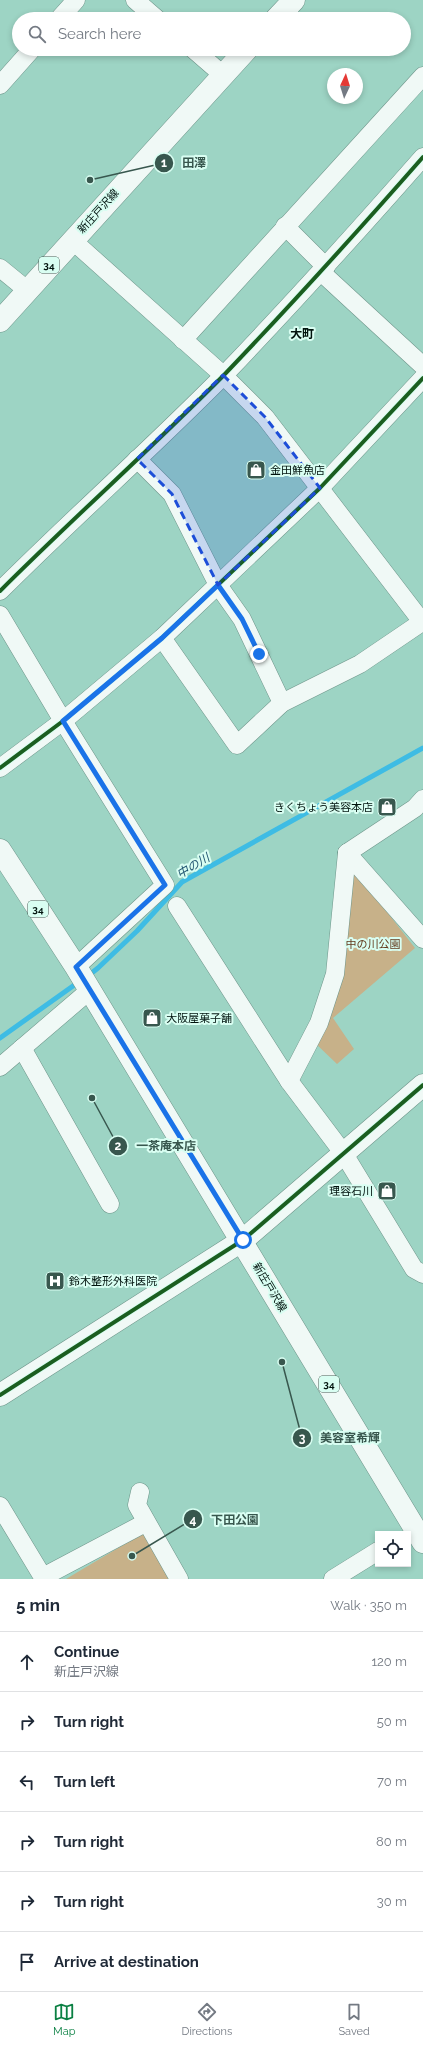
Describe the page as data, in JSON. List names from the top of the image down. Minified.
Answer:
{"streets":{"main road":["新庄戸沢線","34"]},"districts":["大町"],"water":["中の川"],"parks":["中の川公園"],"places":{"other":["田澤","一茶庵本店","美容室希輝","下田公園"],"shop":["金田鮮魚店","きくちょう美容本店","大阪屋菓子舗","理容石川"],"hospital":["鈴木整形外科医院"]},"north":"top","page":{"search":"Search here","heading":["5 min","Walk · 350 m"],"list":[["Continue","新庄戸沢線","120 m"],["Turn right","50 m"],["Turn left","70 m"],["Turn right","80 m"],["Turn right","30 m"],"Arrive at destination"],"nav":["Map","Directions","Saved"]}}
